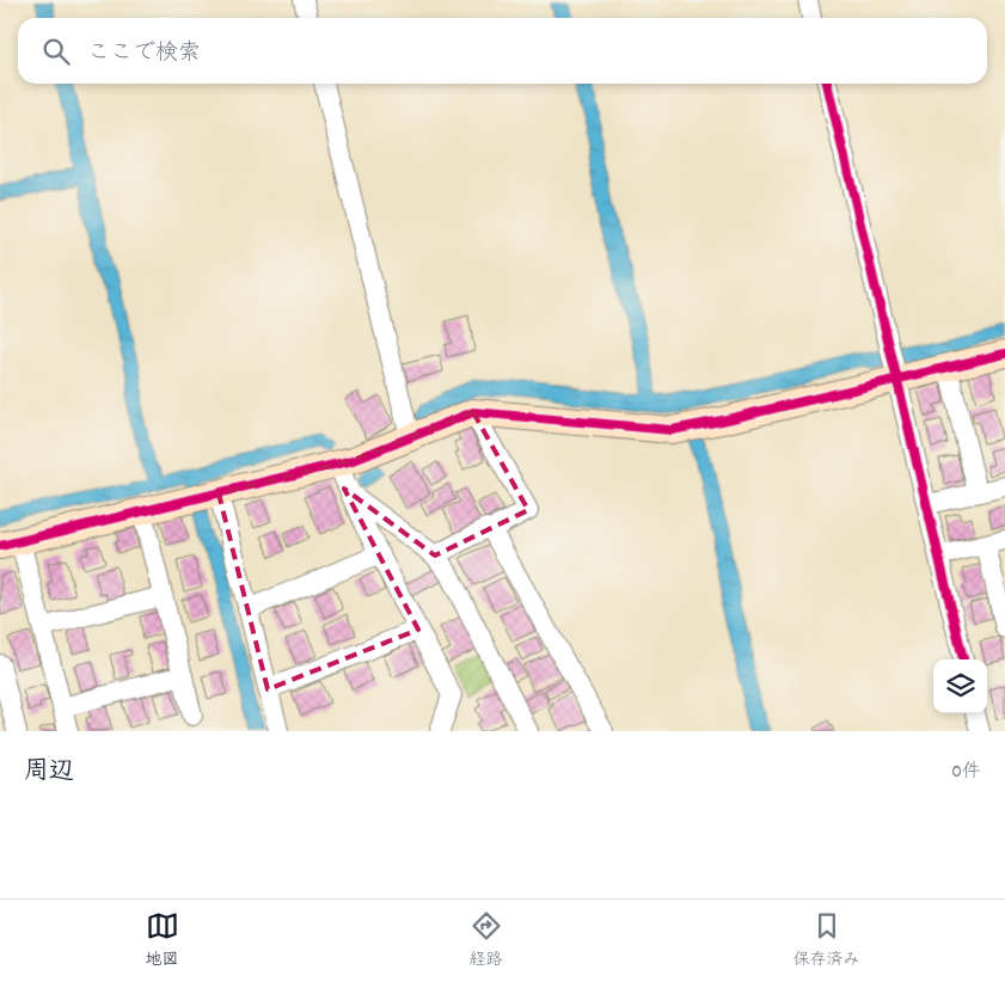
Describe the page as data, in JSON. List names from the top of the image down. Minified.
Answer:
{"page":{"search":"ここで検索","heading":["周辺","0件"],"nav":["地図","経路","保存済み"]}}
